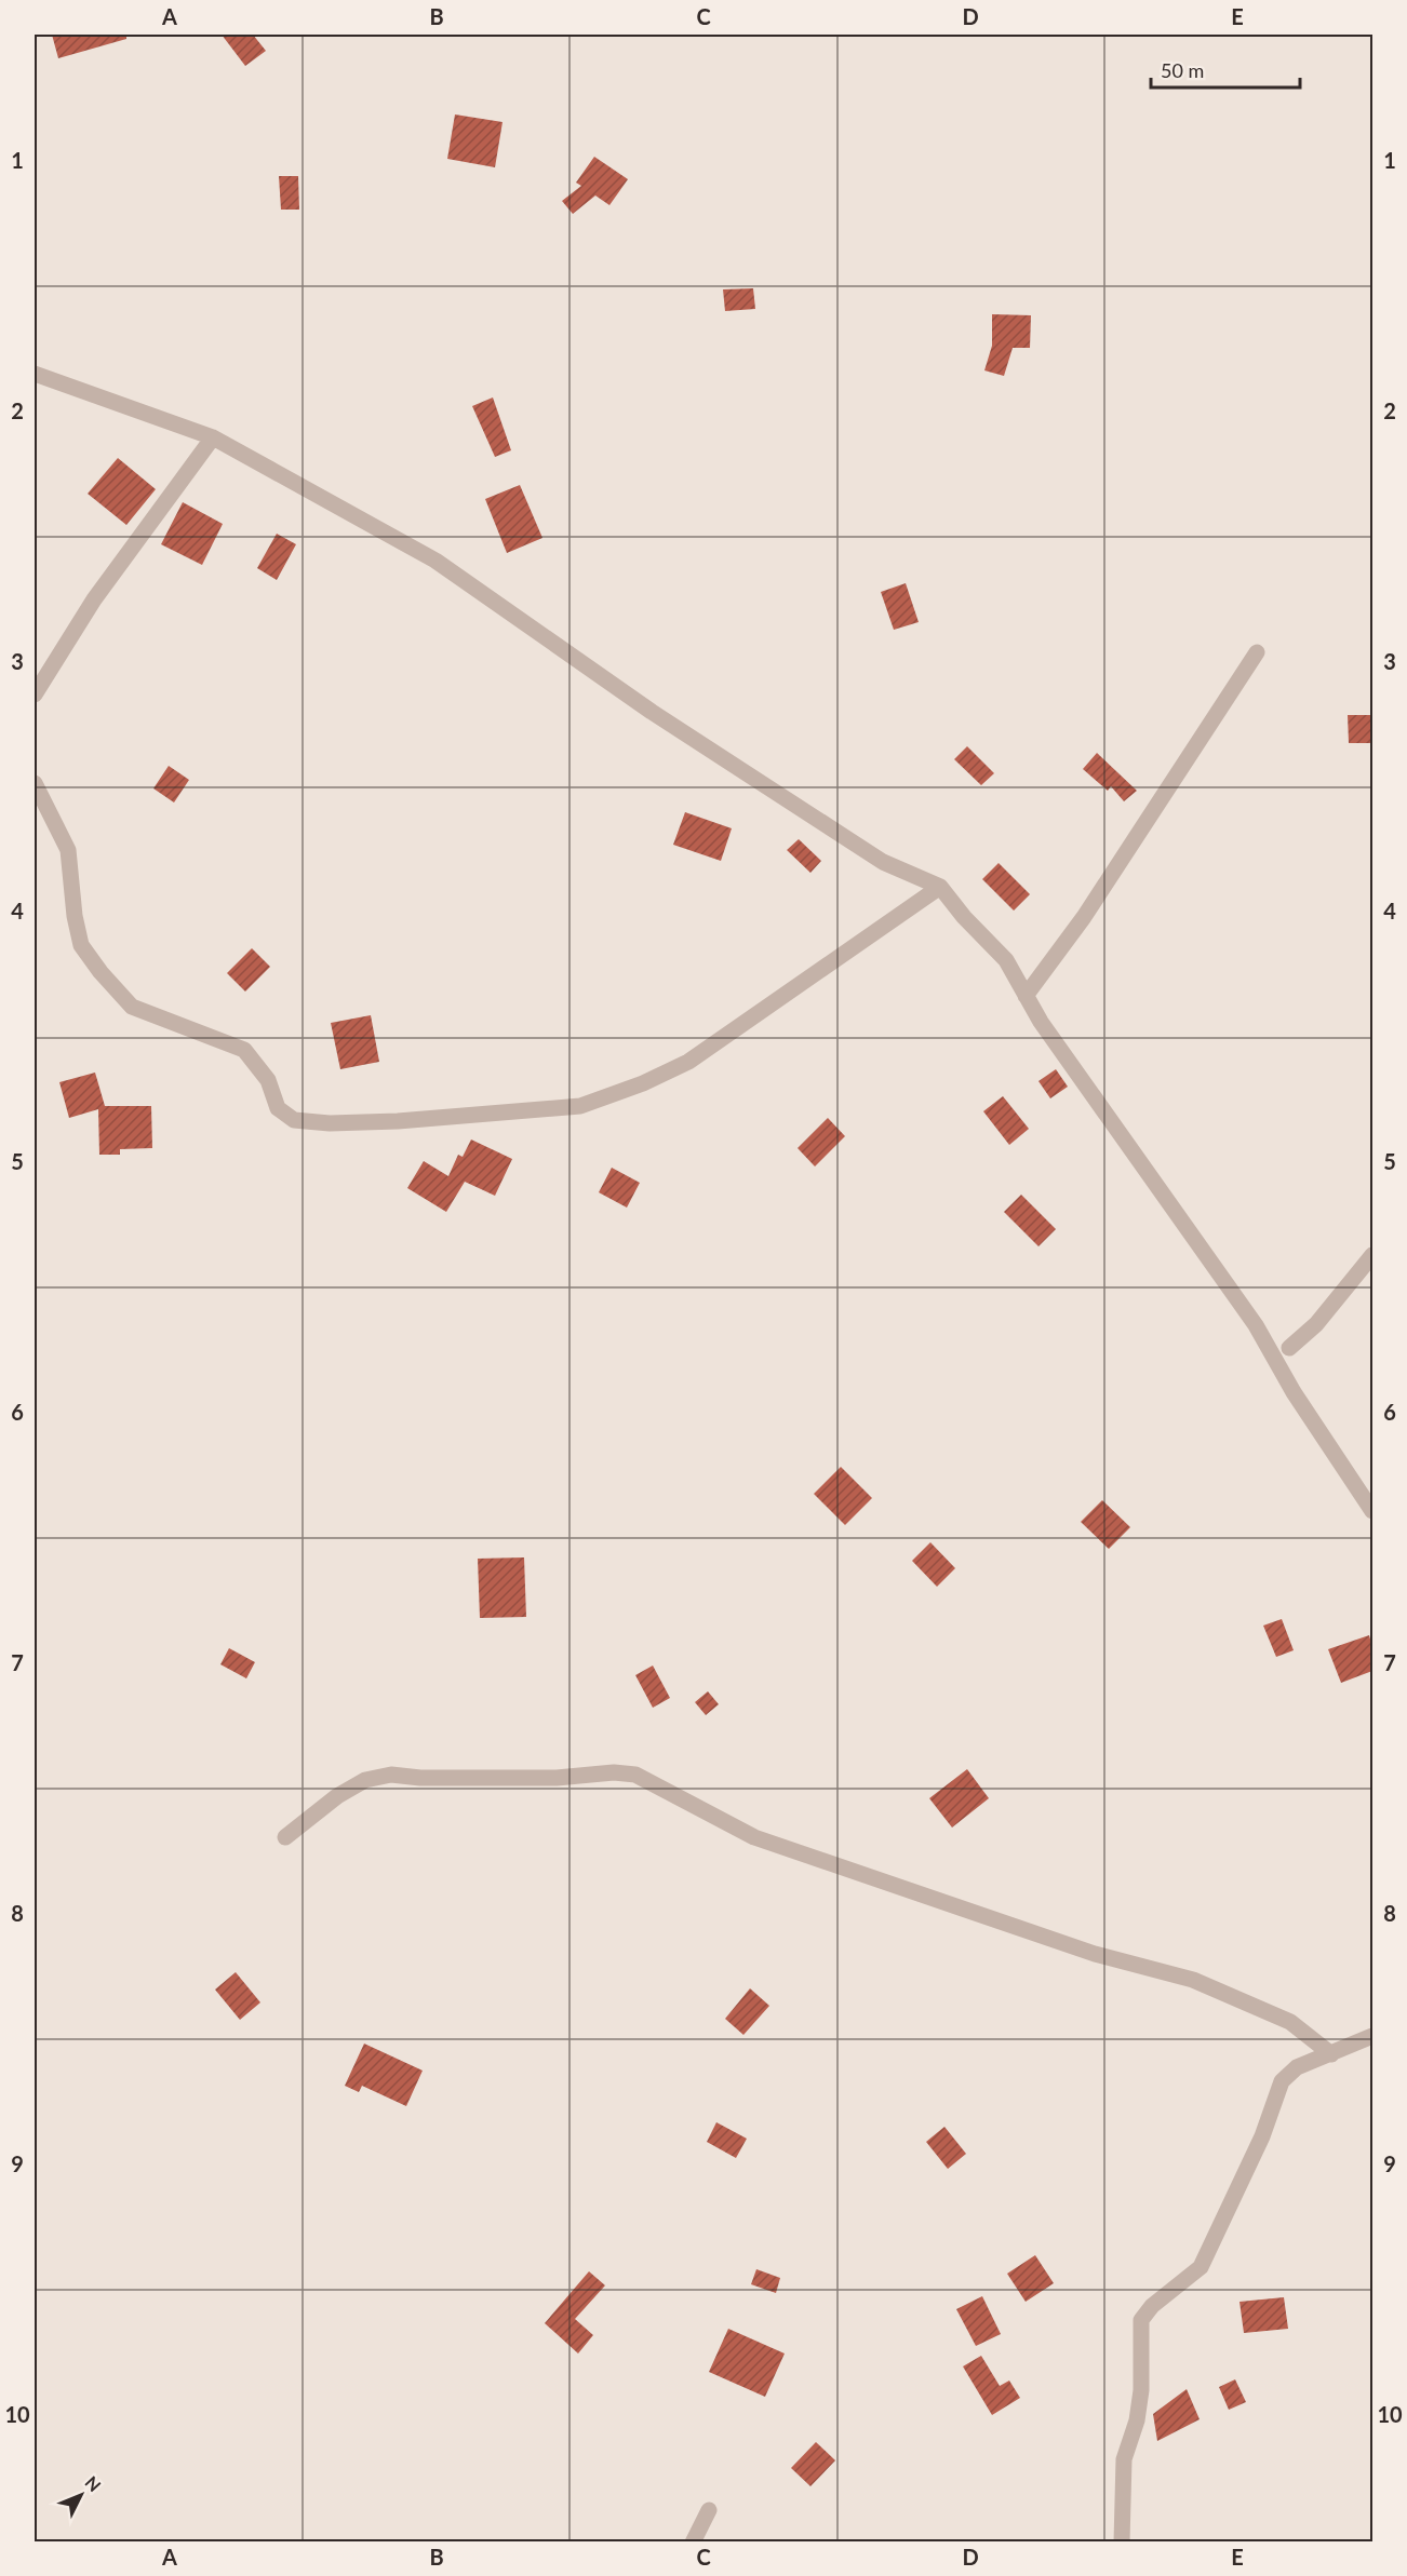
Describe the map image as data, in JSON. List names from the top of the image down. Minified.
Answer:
{"scale_bar":"50 m","north":"top right","grid":{"columns":["A","B","C","D","E"],"rows":["1","2","3","4","5","6","7","8","9","10"]}}
